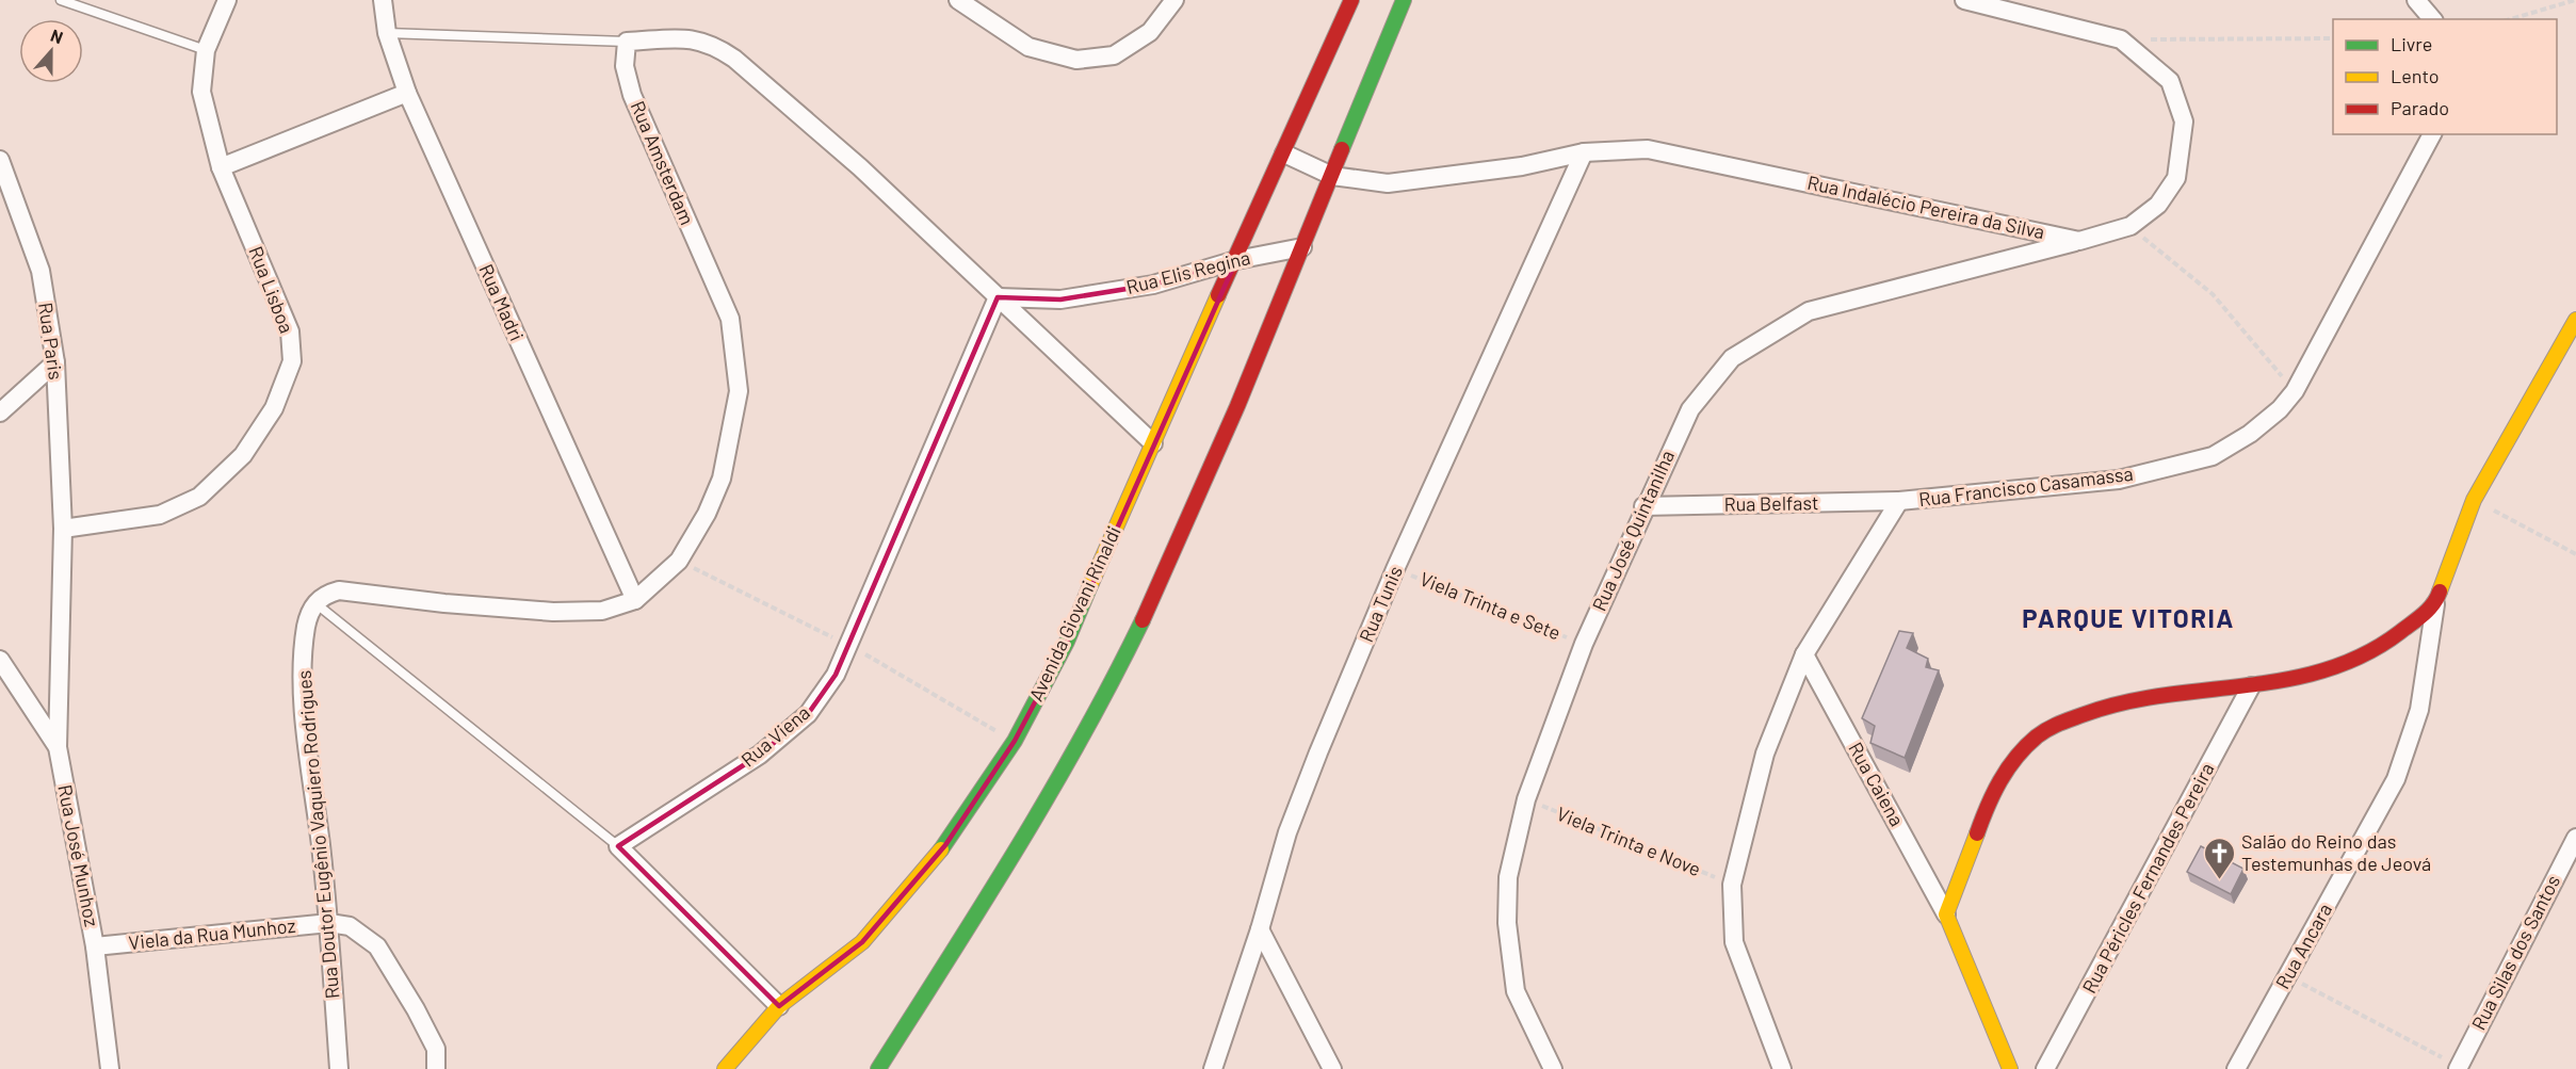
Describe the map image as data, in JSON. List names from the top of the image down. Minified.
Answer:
{"streets":{"street":["Rua Amsterdam","Rua Indalécio Pereira da Silva","Rua Elis Regina","Rua Lisboa","Rua Madri","Rua Paris","Rua Francisco Casamassa","Rua Belfast","Rua José Quintanilha","Rua Tunis","Avenida Giovani Rinaldi","Rua Viena","Rua Caiena","Rua Doutor Eugênio Vaquiero Rodrigues","Rua José Munhoz","Rua Péricles Fernandes Pereira","Viela da Rua Munhoz","Rua Ancara","Rua Silas dos Santos"],"path":["Viela Trinta e Sete","Viela Trinta e Nove"]},"crossings":[["Rua Amsterdam","Rua Madri"],["Rua Amsterdam","Rua Doutor Eugênio Vaquiero Rodrigues"],["Rua Indalécio Pereira da Silva","Rua José Quintanilha"],["Rua Indalécio Pereira da Silva","Rua Tunis"],["Rua Elis Regina","Avenida Giovani Rinaldi"],["Rua Elis Regina","Rua Viena"],["Rua Lisboa","Rua Paris"],["Rua Paris","Rua José Munhoz"],["Rua Francisco Casamassa","Rua Belfast"],["Rua Francisco Casamassa","Rua Caiena"],["Rua Francisco Casamassa","Viela Trinta e Nove"],["Rua Belfast","Rua José Quintanilha"],["Rua José Quintanilha","Viela Trinta e Sete"],["Rua José Quintanilha","Viela Trinta e Nove"],["Rua Tunis","Viela Trinta e Sete"],["Rua Doutor Eugênio Vaquiero Rodrigues","Viela da Rua Munhoz"],["Rua José Munhoz","Viela da Rua Munhoz"]],"districts":["PARQUE VITORIA"],"places":{"church":["Salão do Reino das Testemunhas de Jeová"]},"legend":["Livre","Lento","Parado"],"north":"top"}
